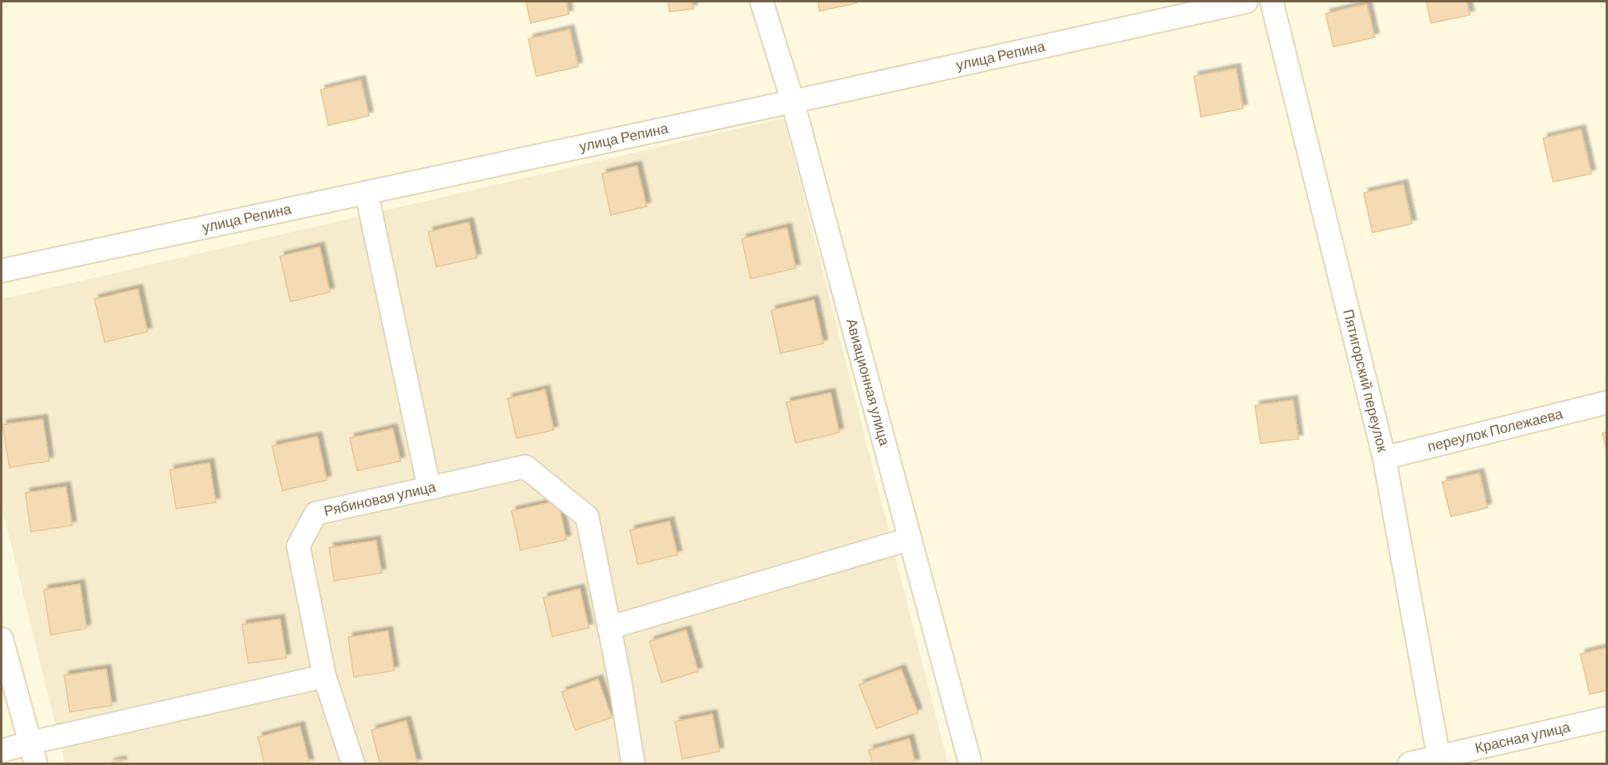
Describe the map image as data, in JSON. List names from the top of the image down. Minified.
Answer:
{"streets":{"street":["улица Репина","Пятигорский переулок","Авиационная улица","переулок Полежаева","Рябиновая улица","Красная улица"]},"crossings":[["улица Репина","Авиационная улица"],["Пятигорский переулок","переулок Полежаева"],["Пятигорский переулок","Красная улица"]]}
